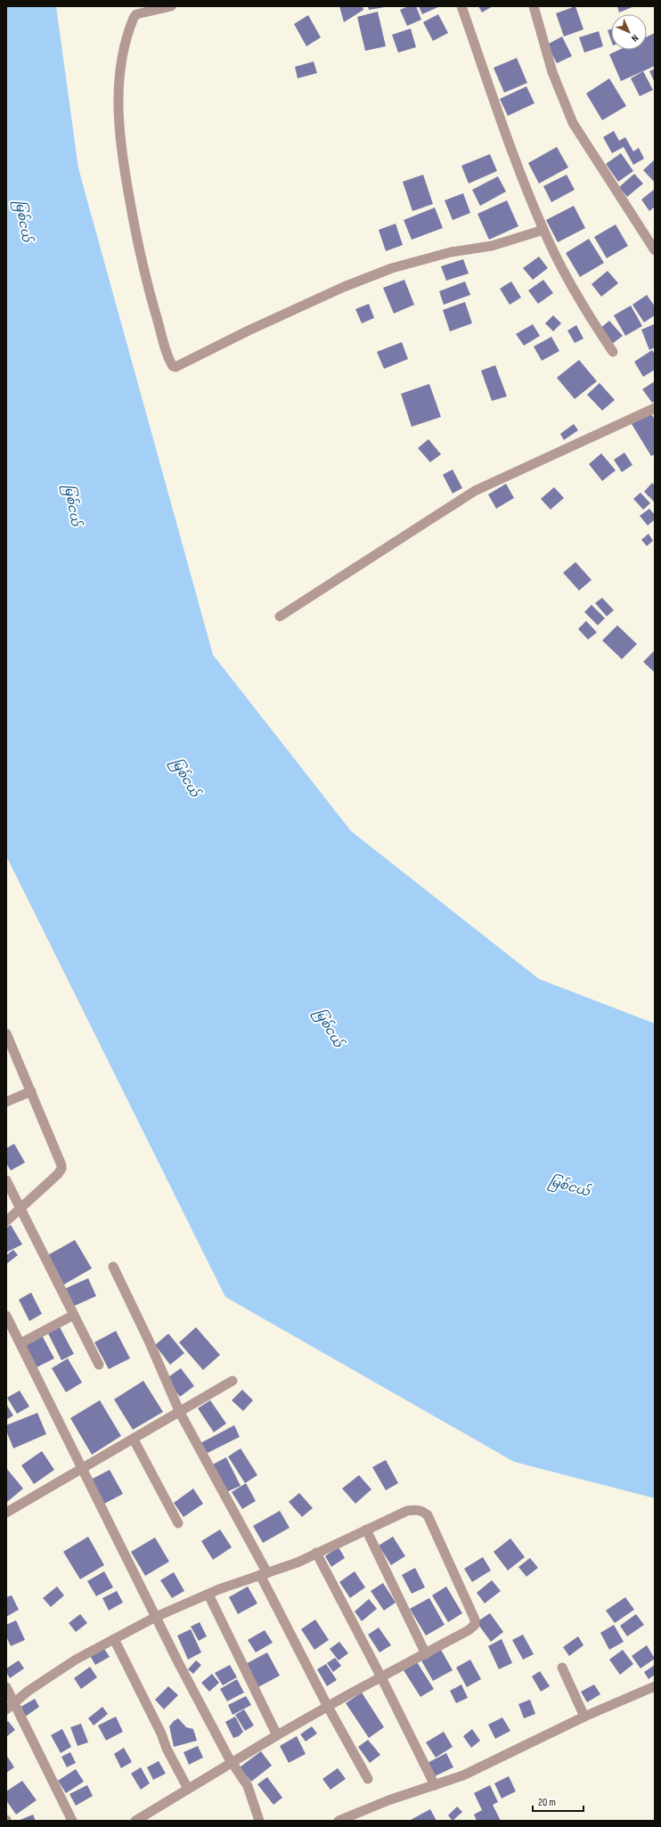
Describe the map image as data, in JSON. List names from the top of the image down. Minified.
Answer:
{"water":["မြစ်ငယ်"],"scale_bar":"20 m","north":"bottom right"}
